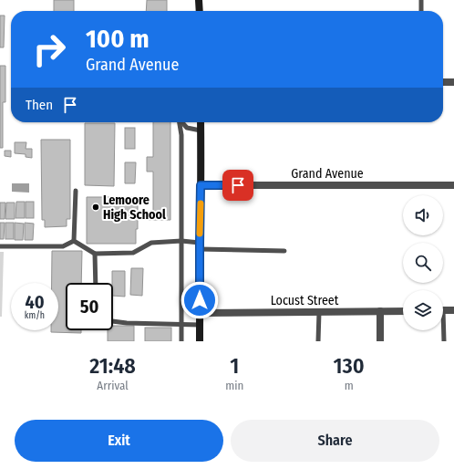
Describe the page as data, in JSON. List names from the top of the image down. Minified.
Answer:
{"streets":{"street":["Grand Avenue","Locust Street"]},"places":["Lemoore High School"],"page":{"turn":["100 m","Grand Avenue"],"then":"Then","speed":"40 km/h","limit":"50","eta":["21:48","Arrival","1","min","130","m"],"buttons":["Exit","Share"]}}
